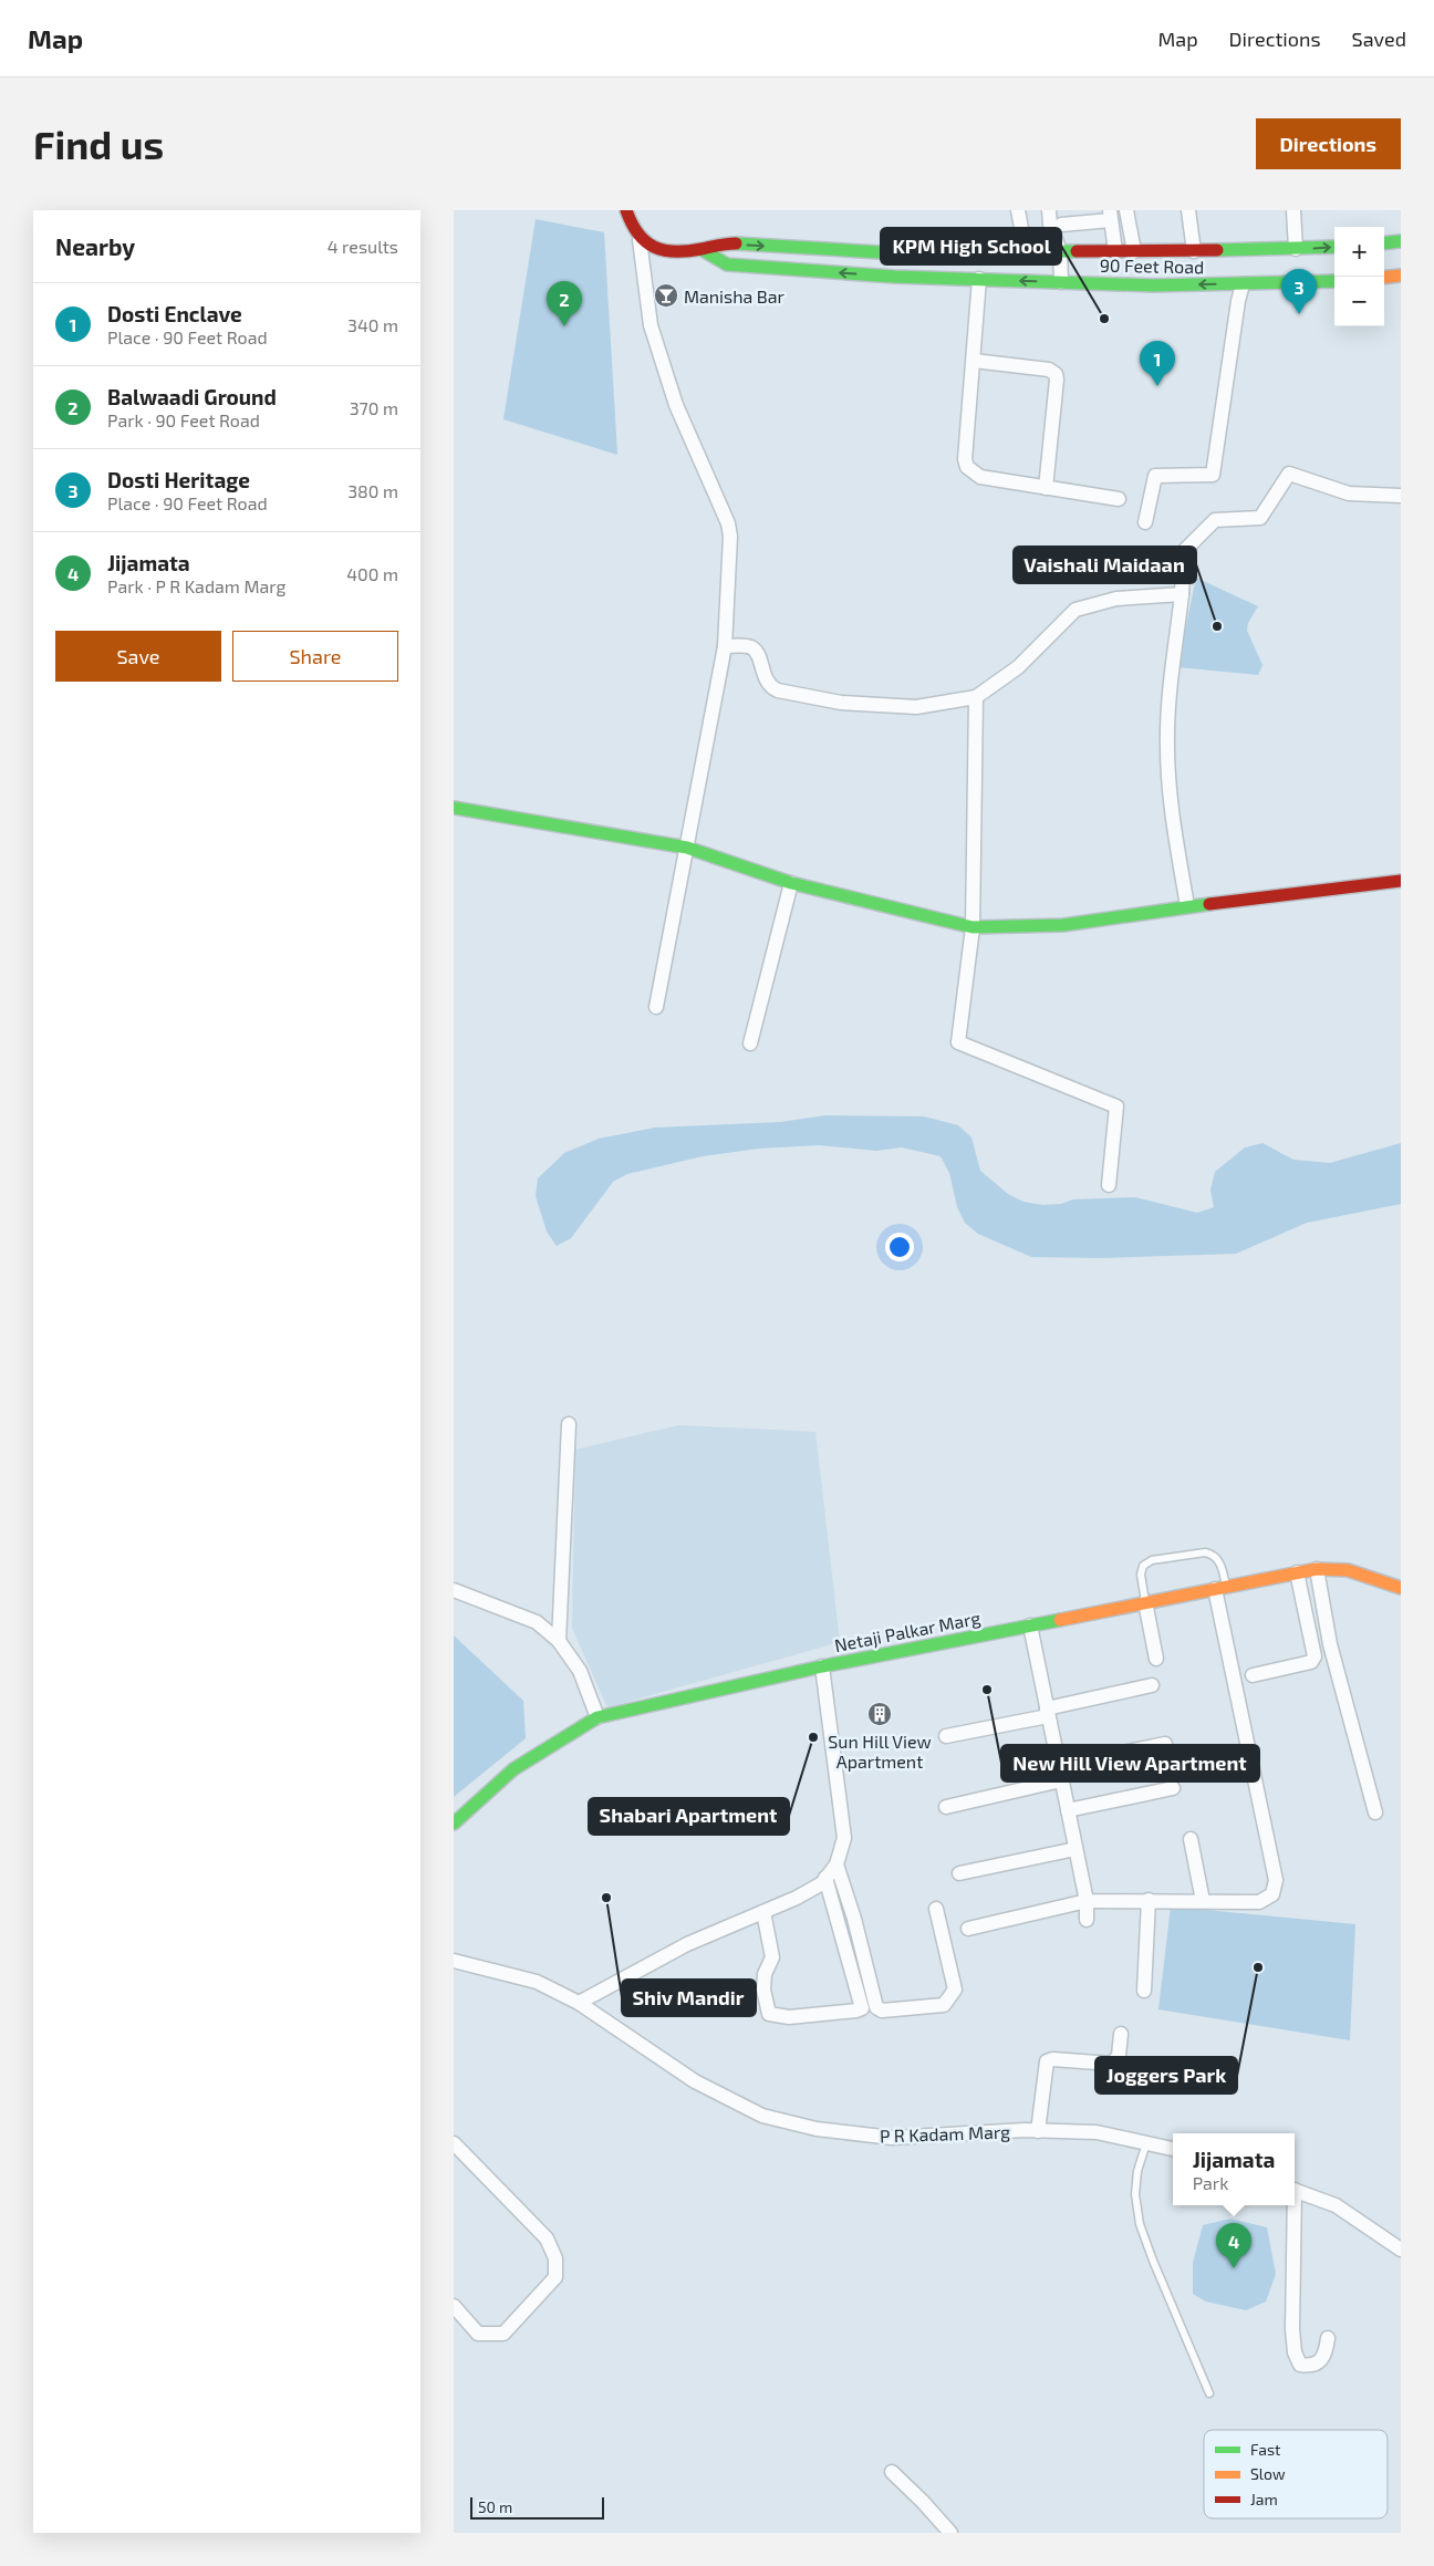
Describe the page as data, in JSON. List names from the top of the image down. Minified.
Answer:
{"streets":{"street":["90 Feet Road","Netaji Palkar Marg","P R Kadam Marg"]},"places":{"bar":["Manisha Bar"],"other":["KPM High School","Vaishali Maidaan","New Hill View Apartment","Shabari Apartment","Shiv Mandir","Joggers Park"],"building":["Sun Hill View Apartment"]},"legend":["Fast","Slow","Jam"],"scale_bar":"50 m","page":{"header":"Map","nav":["Map","Directions","Saved"],"buttons":["Directions",["Save","Share"]],"title":"Find us","heading":["Nearby","4 results"],"map_buttons":["+","−"],"pins":["3","2","1","4"],"list":[{"mark":"1","name":"Dosti Enclave","note":"Place · 90 Feet Road","value":"340 m"},{"mark":"2","name":"Balwaadi Ground","note":"Park · 90 Feet Road","value":"370 m"},{"mark":"3","name":"Dosti Heritage","note":"Place · 90 Feet Road","value":"380 m"},{"mark":"4","name":"Jijamata","note":"Park · P R Kadam Marg","value":"400 m"}],"popup":["Jijamata","Park"],"scale":"50 m"}}
